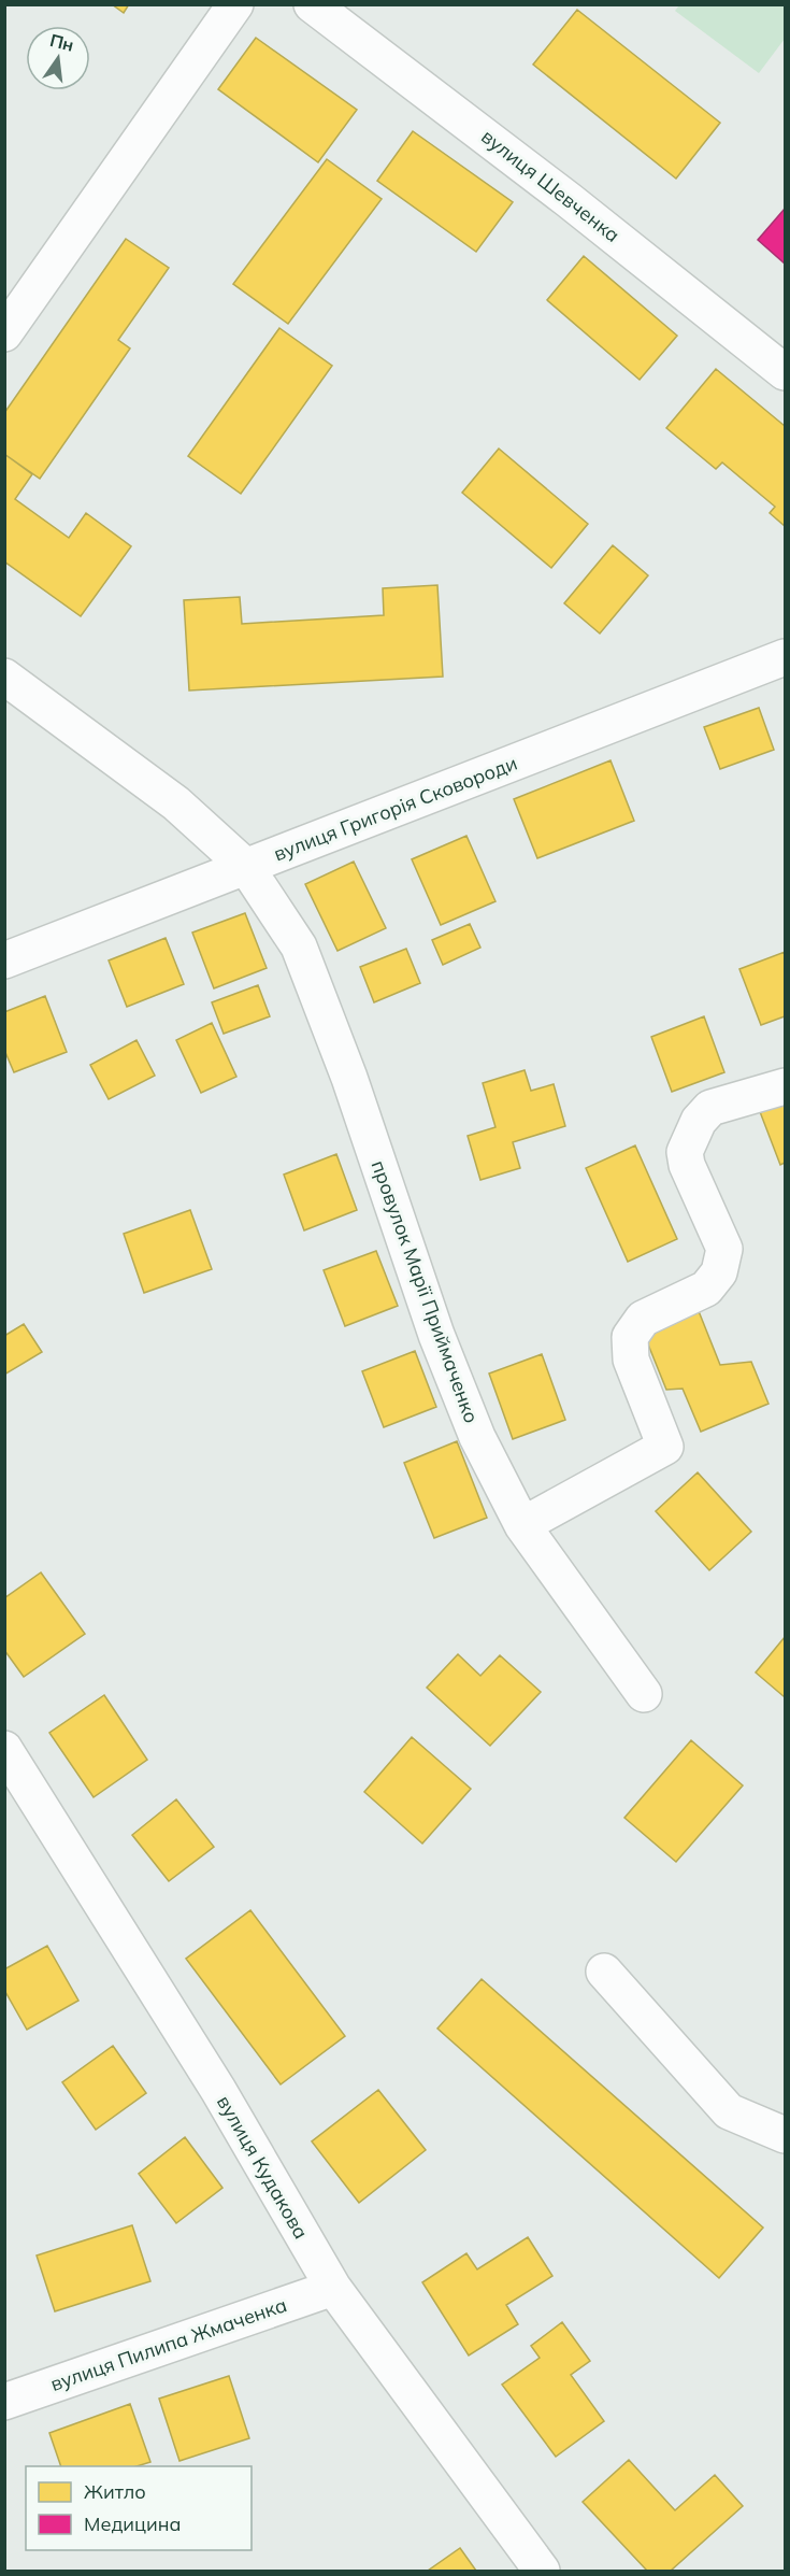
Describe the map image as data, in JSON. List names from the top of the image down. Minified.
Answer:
{"streets":{"street":["вулиця Шевченка","вулиця Григорія Сковороди","провулок Марії Приймаченко","вулиця Кудакова","вулиця Пилипа Жмаченка"]},"crossings":[["вулиця Григорія Сковороди","провулок Марії Приймаченко"],["вулиця Кудакова","вулиця Пилипа Жмаченка"]],"legend":["Житло","Медицина"],"north":"top"}
